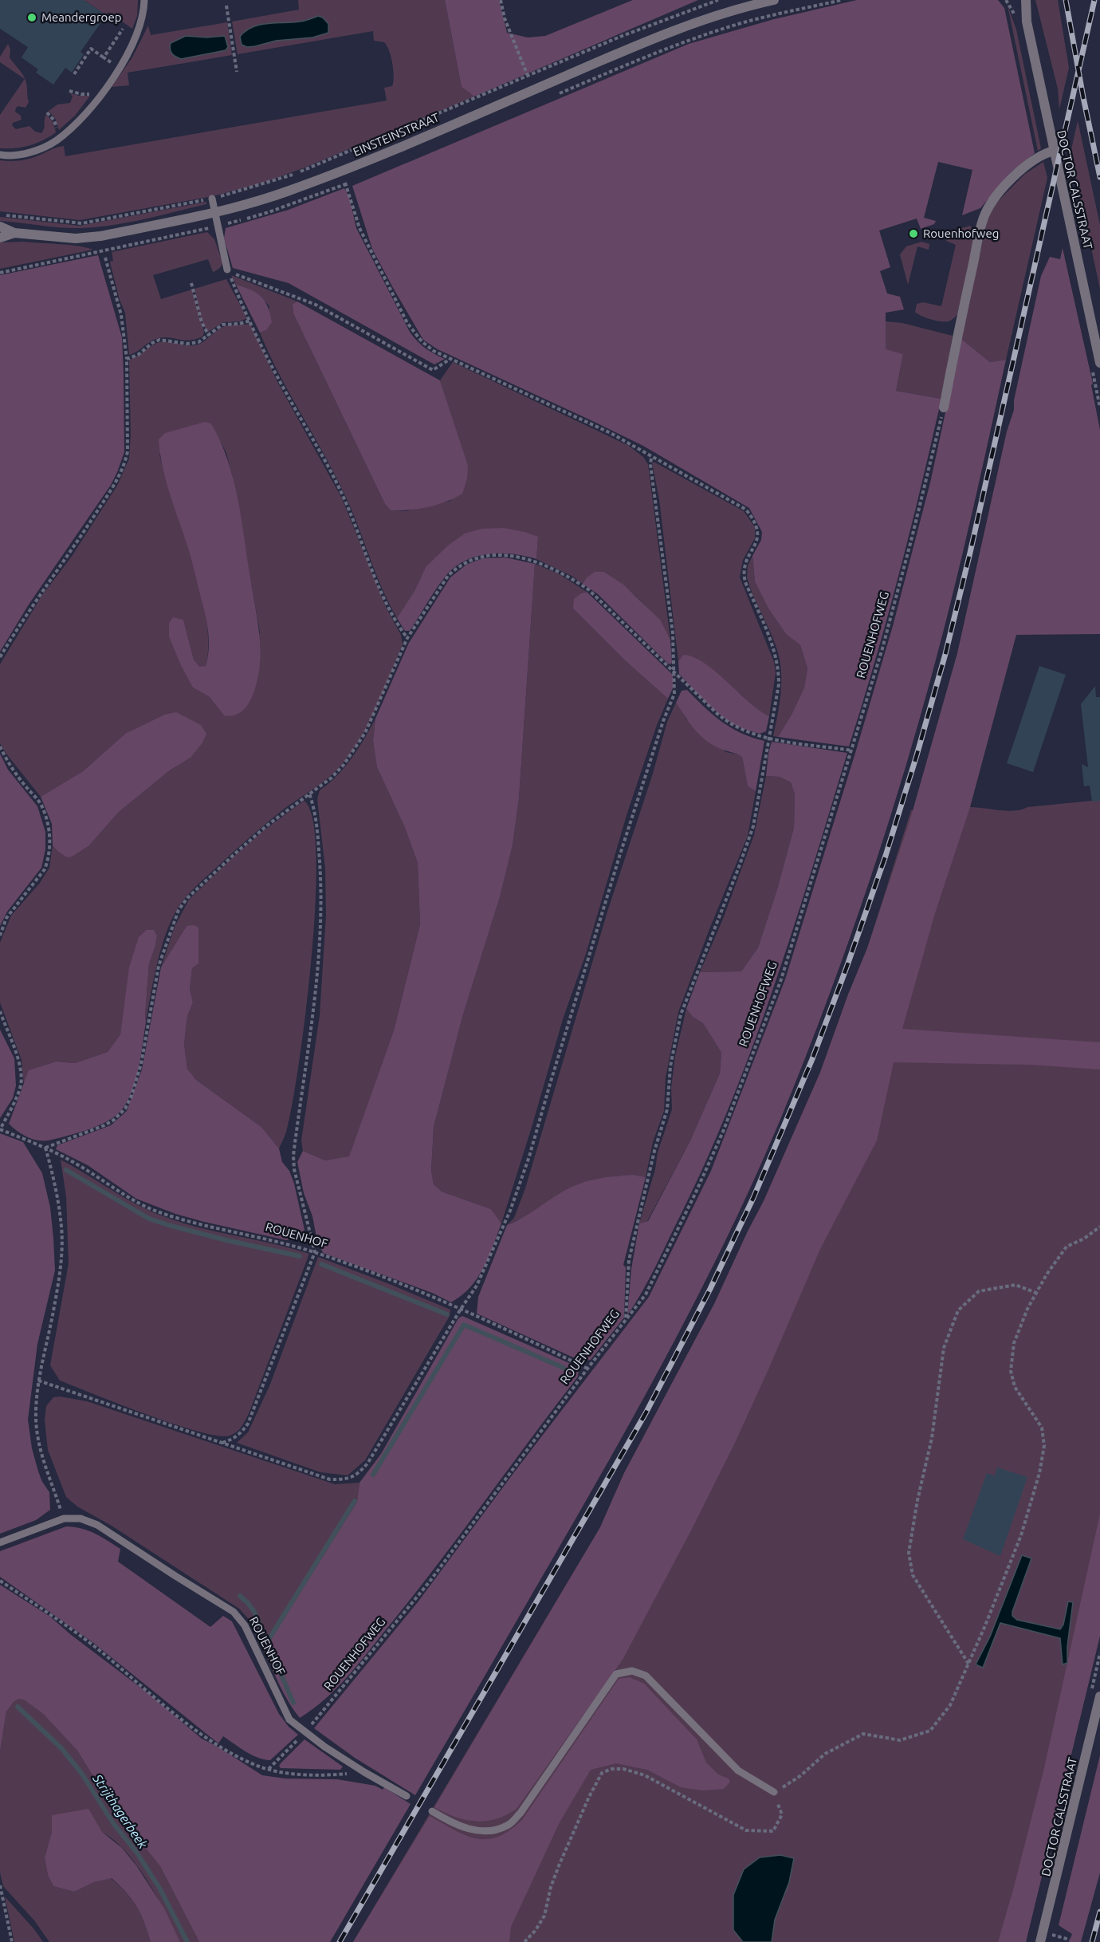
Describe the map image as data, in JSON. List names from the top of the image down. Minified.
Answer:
{"streets":{"street":["EINSTEINSTRAAT","DOCTOR CALSSTRAAT"],"lane":["ROUENHOF"],"path":["ROUENHOFWEG"]},"crossings":[["ROUENHOFWEG","ROUENHOF"]],"water":["Strijthagerbeek"],"places":["Meandergroep","Rouenhofweg"]}
